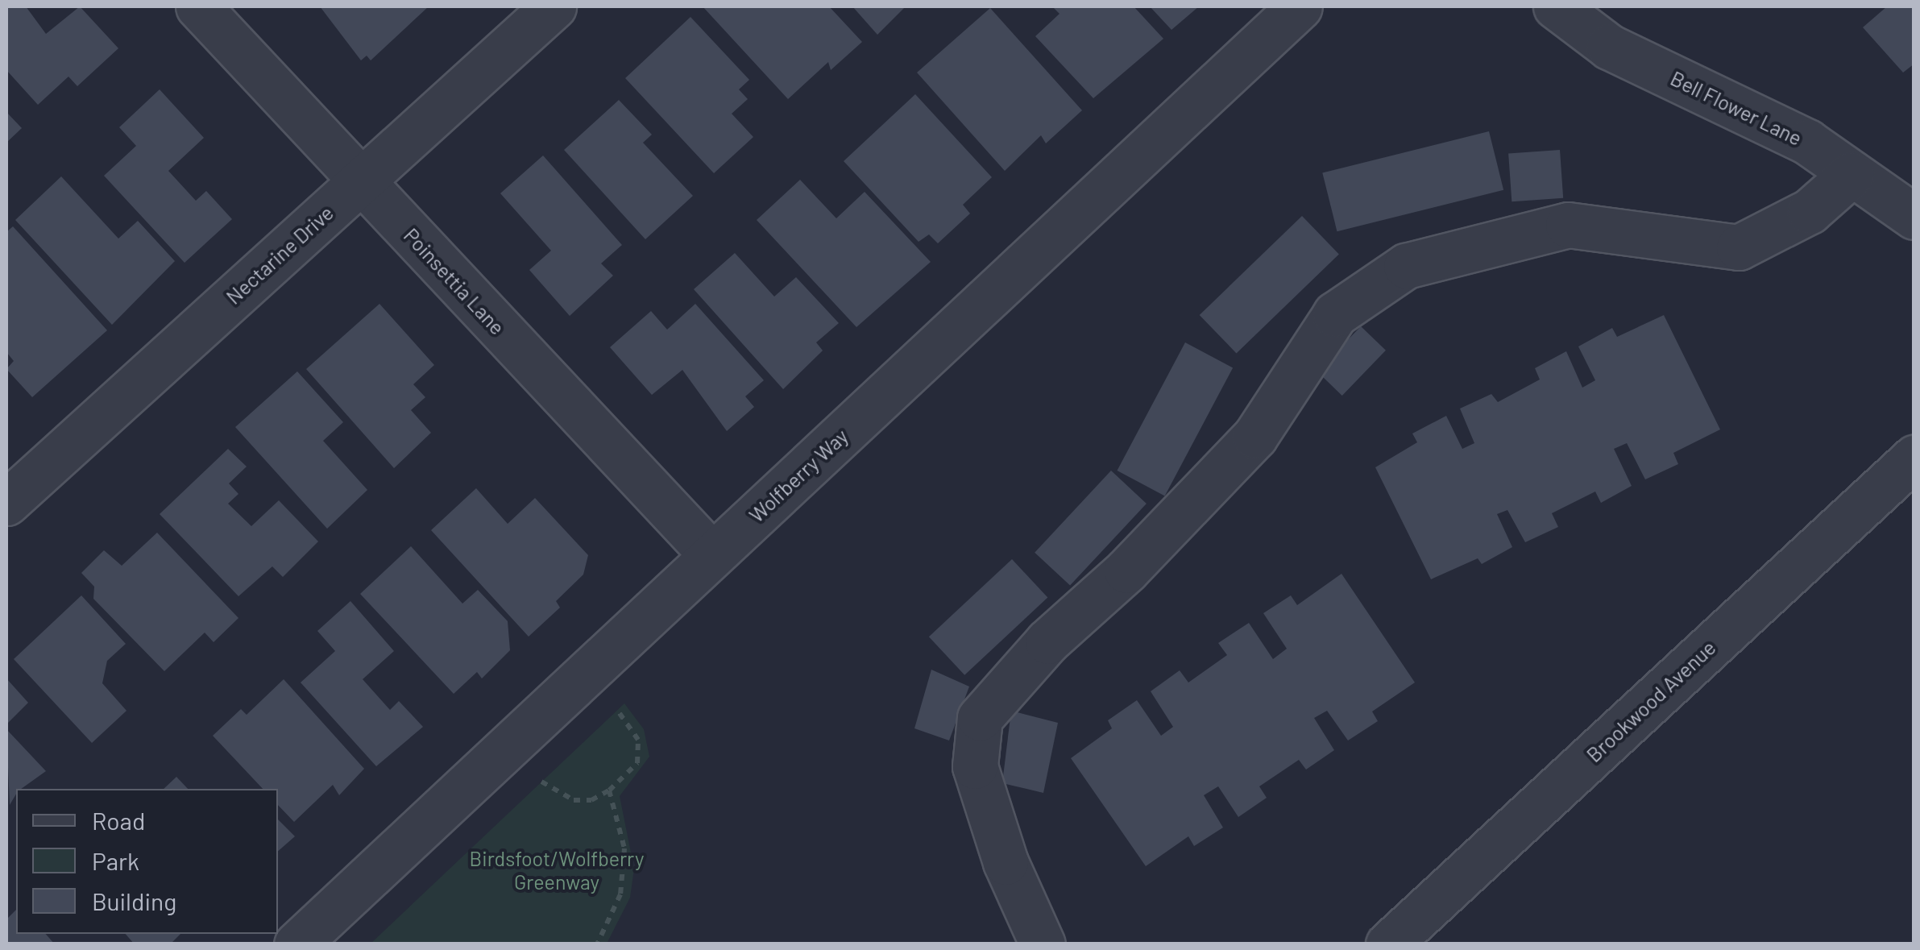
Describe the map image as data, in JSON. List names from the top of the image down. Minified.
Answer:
{"streets":{"street":["Bell Flower Lane","Nectarine Drive","Poinsettia Lane","Wolfberry Way","Brookwood Avenue"]},"crossings":[["Nectarine Drive","Poinsettia Lane"],["Poinsettia Lane","Wolfberry Way"]],"parks":["Birdsfoot/Wolfberry Greenway"],"legend":["Road","Park","Building"]}
